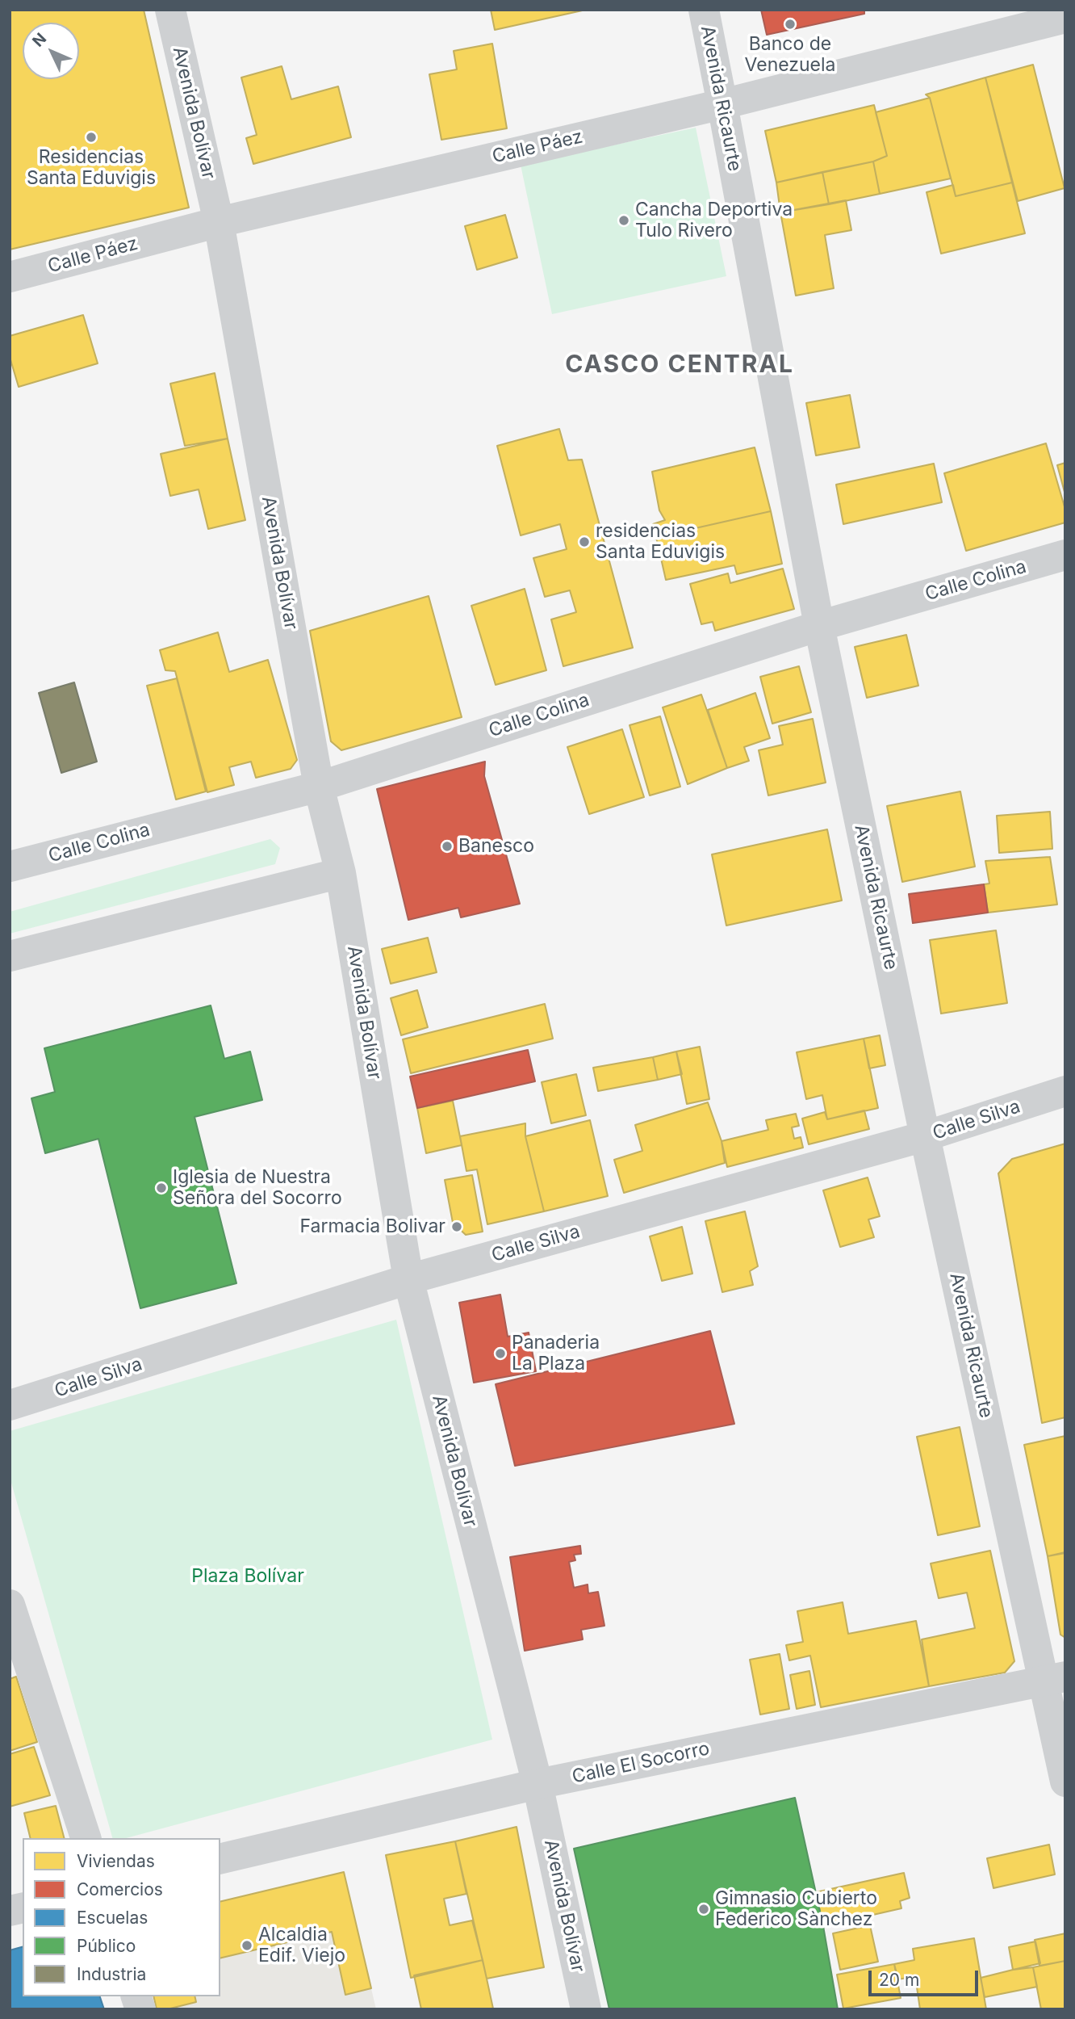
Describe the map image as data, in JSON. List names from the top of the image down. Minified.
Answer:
{"streets":{"street":["Avenida Ricaurte","Avenida Bolívar","Calle Páez","Calle Colina","Calle Silva","Calle El Socorro"]},"crossings":[["Avenida Ricaurte","Calle Páez"],["Avenida Ricaurte","Calle Colina"],["Avenida Ricaurte","Calle Silva"],["Avenida Ricaurte","Calle El Socorro"],["Avenida Bolívar","Calle Páez"],["Avenida Bolívar","Calle Colina"],["Avenida Bolívar","Calle Silva"],["Avenida Bolívar","Calle El Socorro"]],"districts":["CASCO CENTRAL"],"parks":["Plaza Bolívar"],"places":["Banco de Venezuela","Residencias Santa Eduvigis","Cancha Deportiva Tulo Rivero","residencias Santa Eduvigis","Banesco","Iglesia de Nuestra Señora del Socorro","Farmacia Bolivar","Panaderia La Plaza","Gimnasio Cubierto Federico Sànchez","Alcaldia Edif. Viejo"],"legend":["Viviendas","Comercios","Escuelas","Público","Industria"],"scale_bar":"20 m","north":"top left"}
